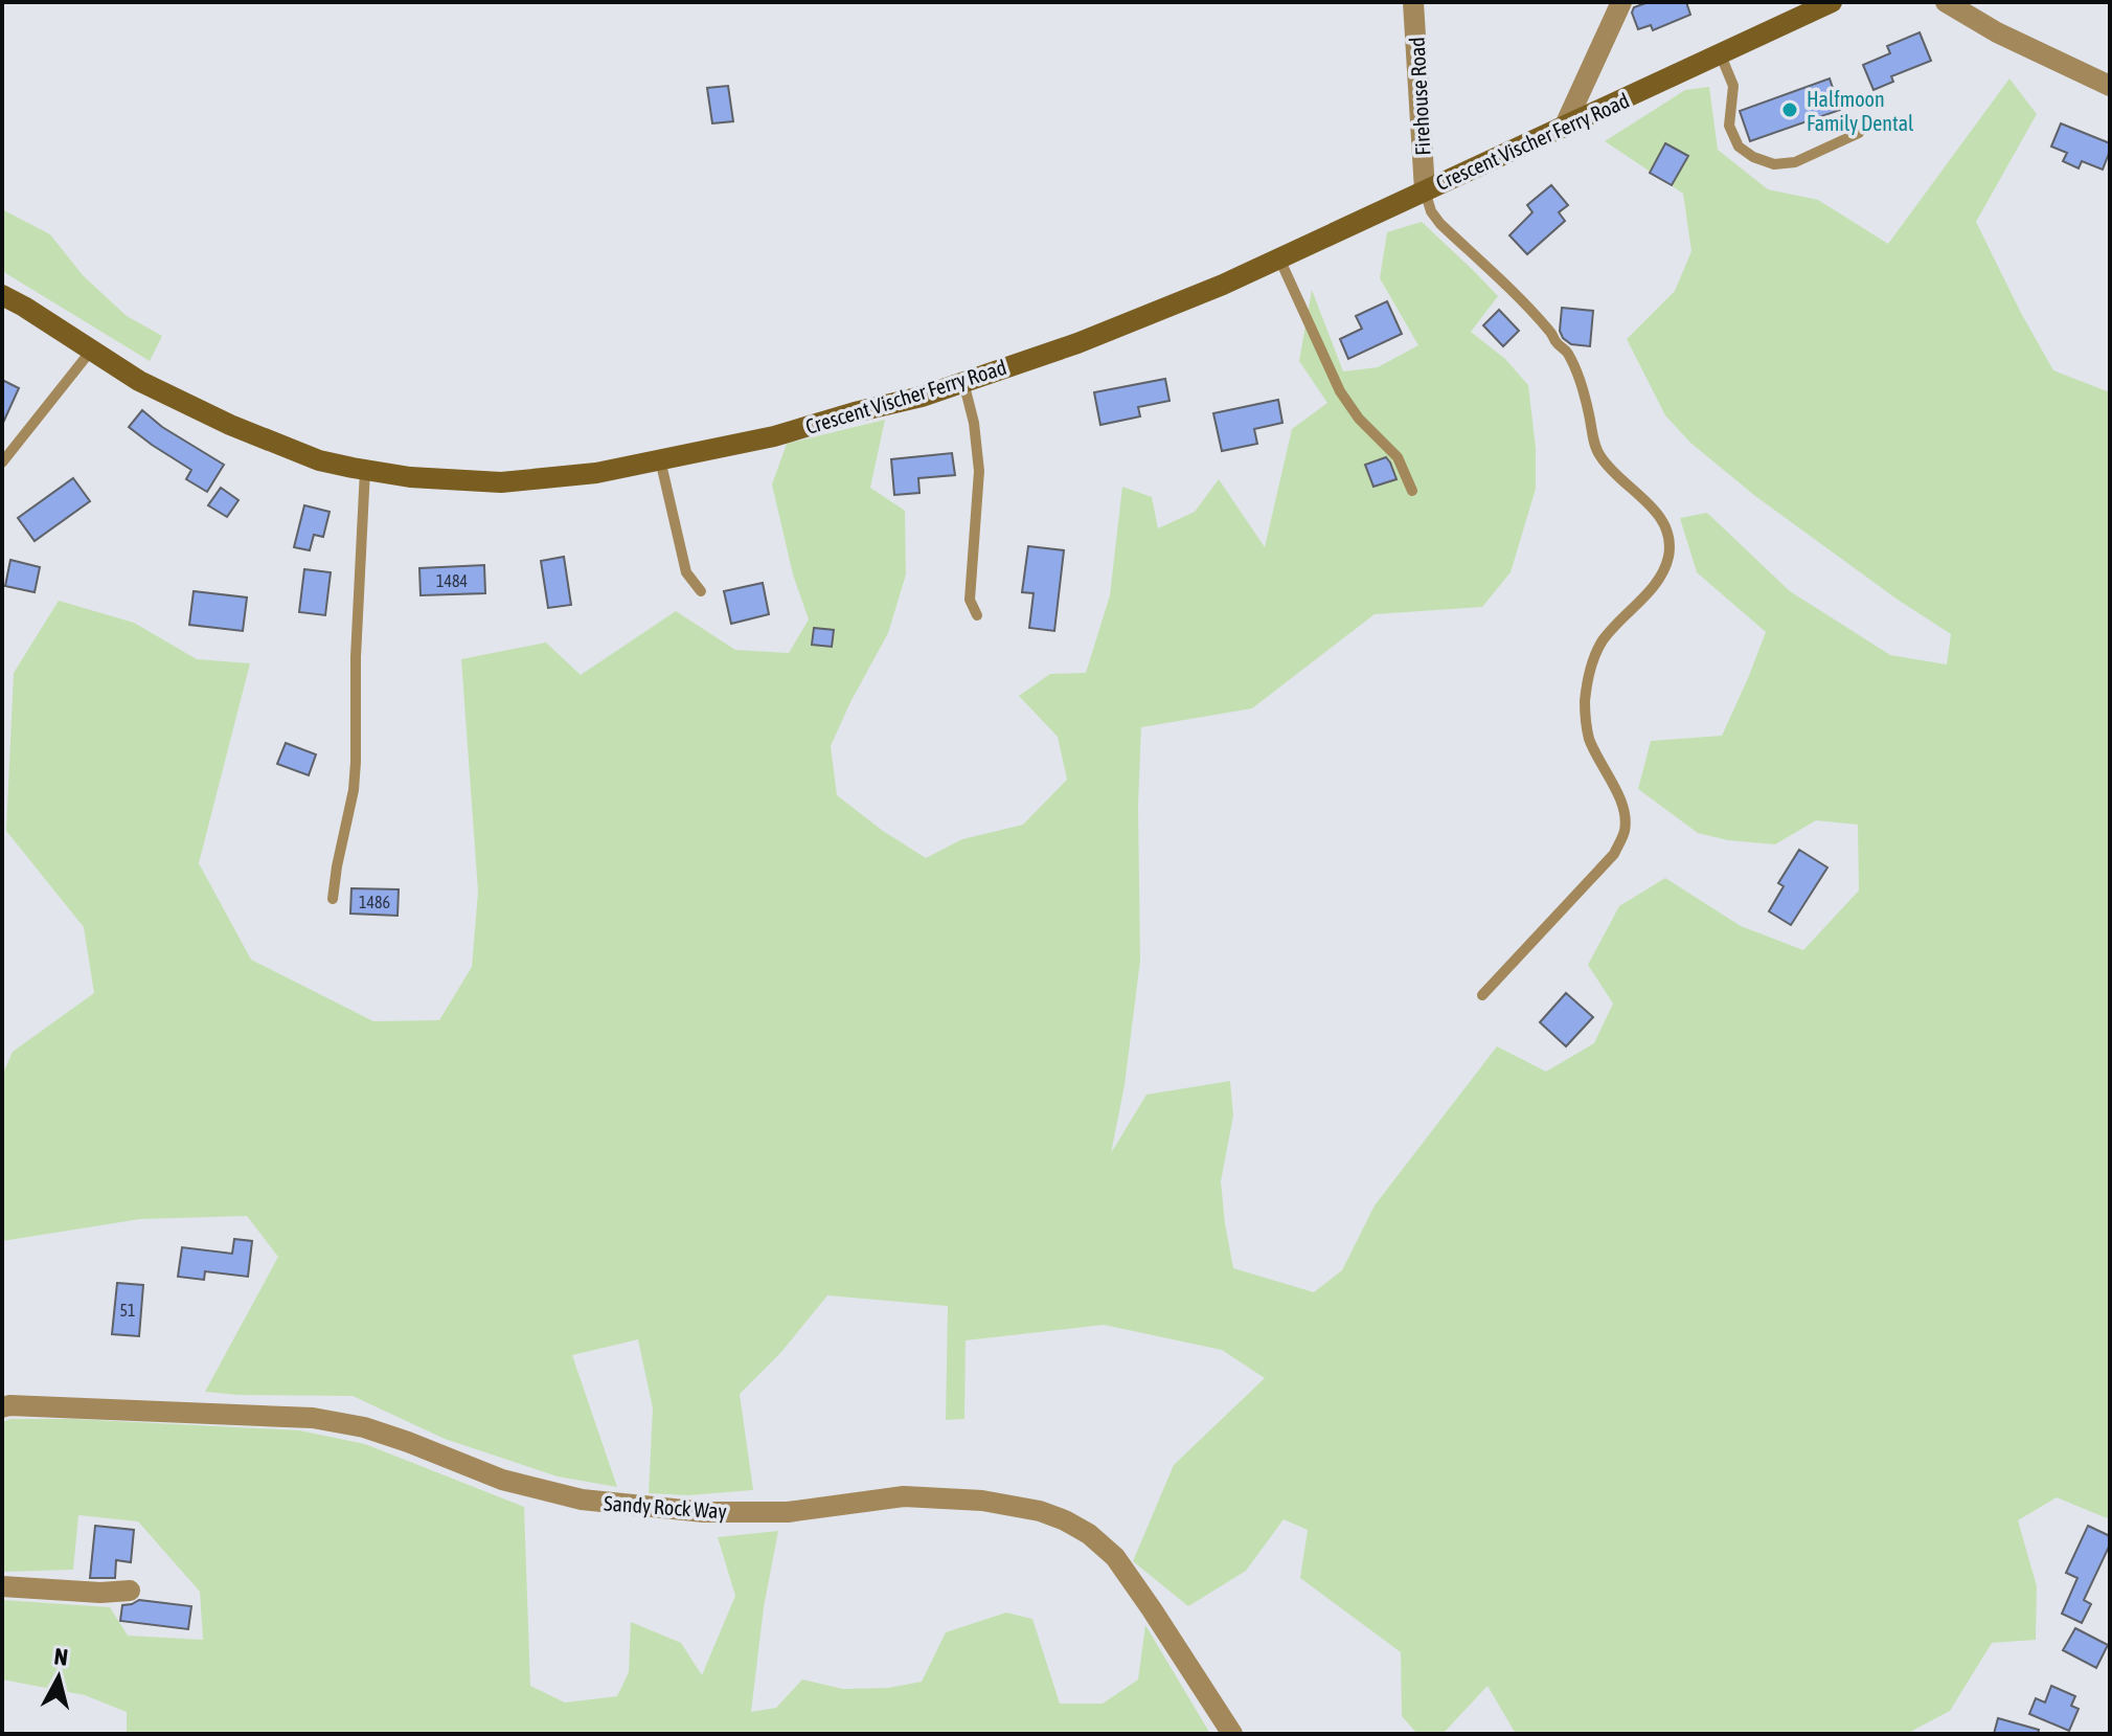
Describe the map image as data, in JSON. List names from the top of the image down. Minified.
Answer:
{"streets":{"main road":["Crescent Vischer Ferry Road"],"street":["Firehouse Road","Sandy Rock Way"]},"crossings":[["Firehouse Road","Crescent Vischer Ferry Road"]],"places":["Halfmoon Family Dental"],"house_numbers":["1484","1486","51"],"north":"top"}
